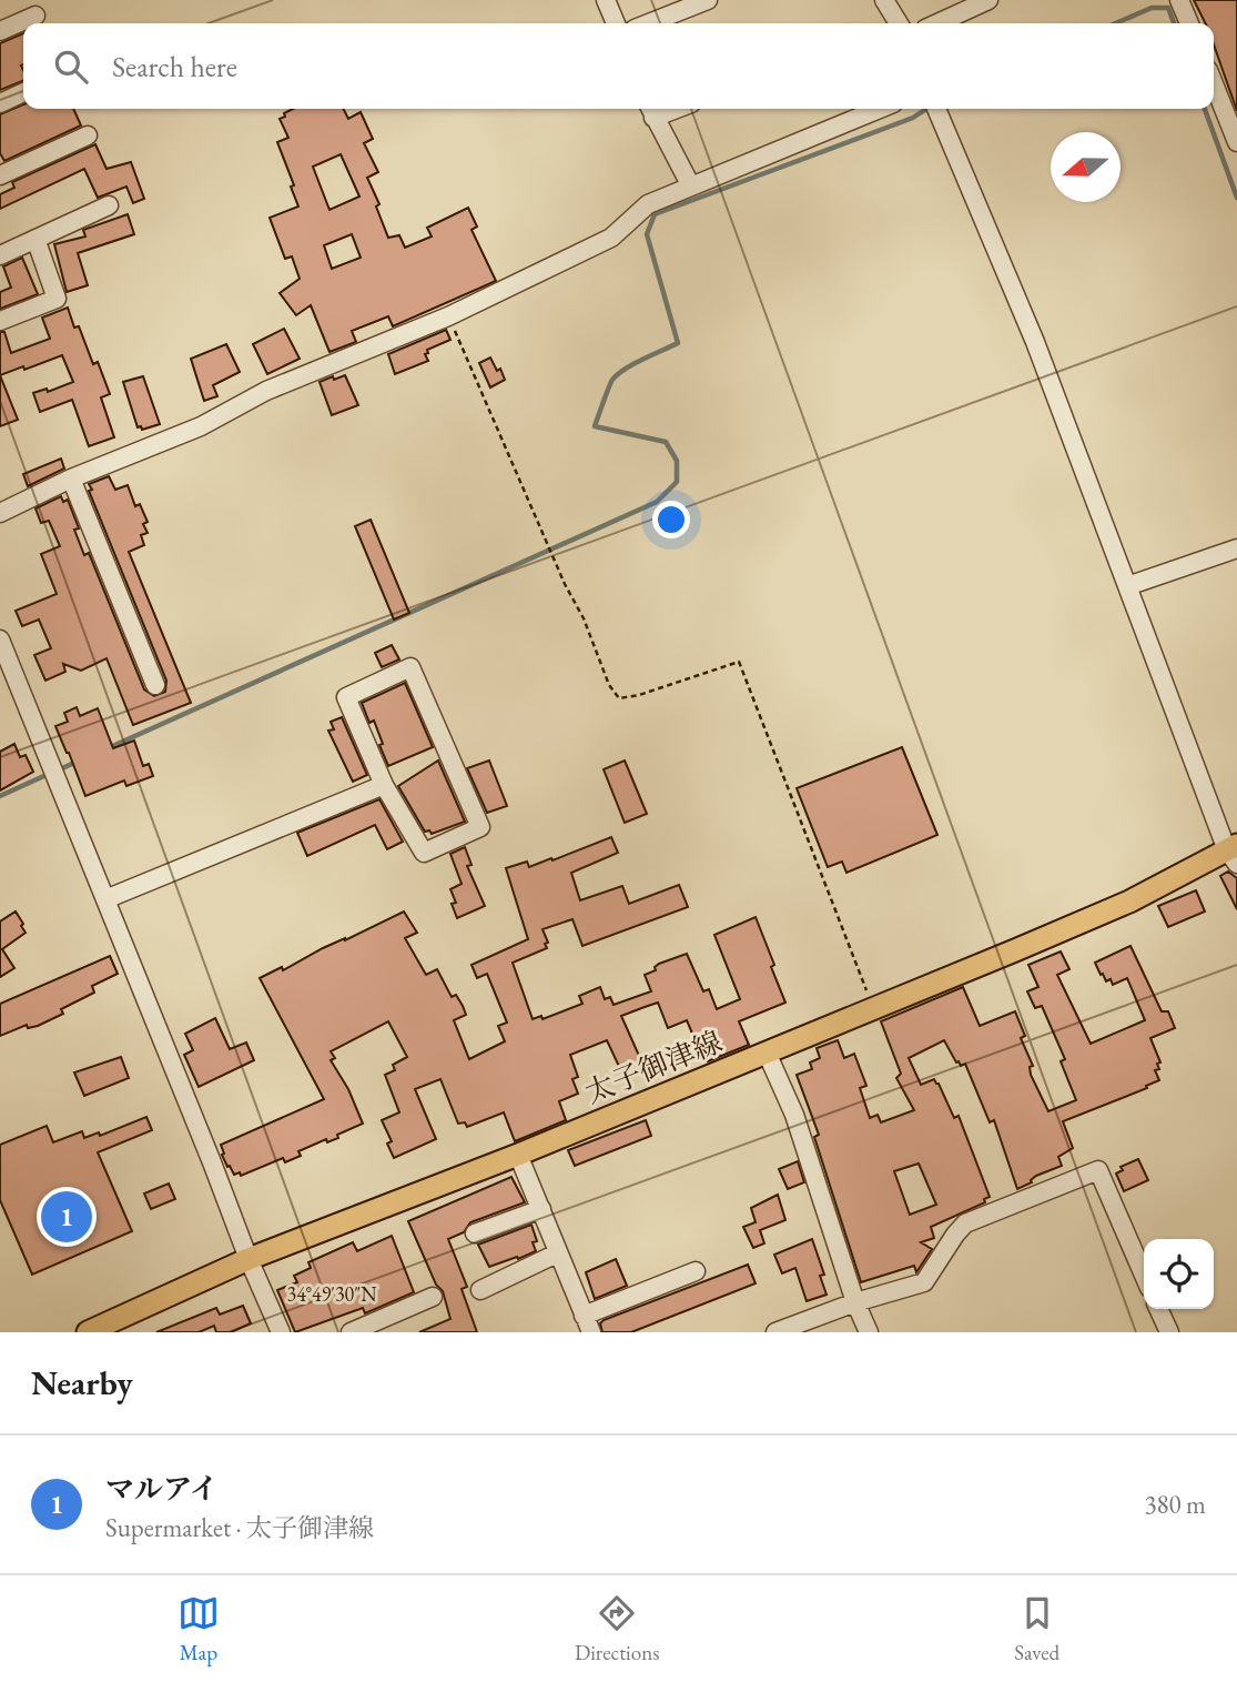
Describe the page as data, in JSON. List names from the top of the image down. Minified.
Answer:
{"streets":{"main road":["太子御津線"]},"north":"left","page":{"search":"Search here","pins":"1","heading":"Nearby","list":[{"mark":"1","name":"マルアイ","note":"Supermarket · 太子御津線","value":"380 m"}],"nav":["Map","Directions","Saved"]},"coordinates":["34°49'30\"N"]}
